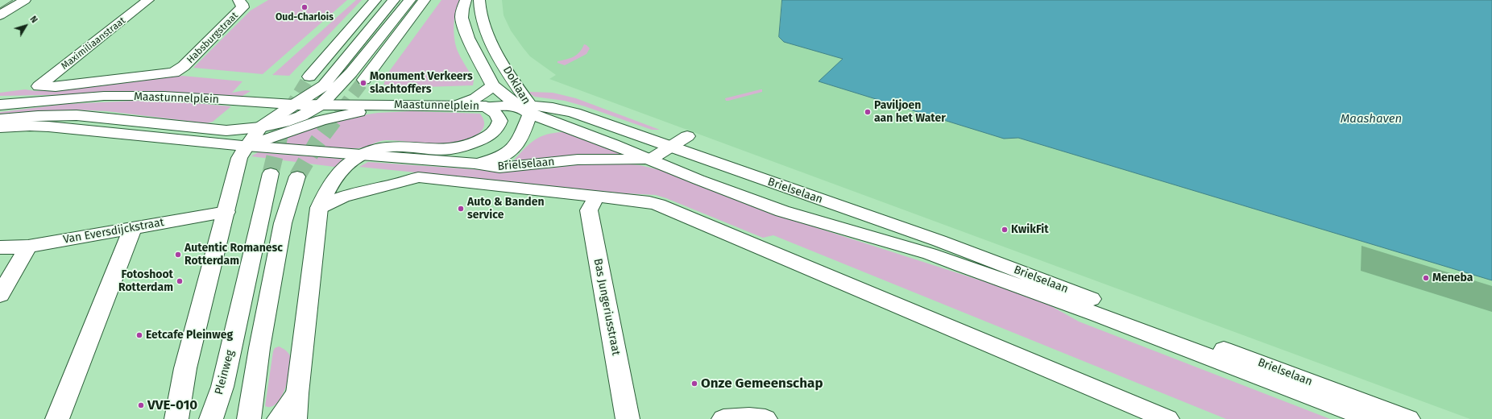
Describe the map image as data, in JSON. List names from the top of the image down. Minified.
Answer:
{"streets":{"main road":["Habsburgstraat","Maximiliaanstraat","Doklaan","Maastunnelplein","Brielselaan","Van Eversdijckstraat","Bas Jungeriusstraat","Pleinweg"]},"crossings":[["Habsburgstraat","Maastunnelplein"],["Maximiliaanstraat","Maastunnelplein"],["Doklaan","Maastunnelplein"],["Doklaan","Brielselaan"],["Maastunnelplein","Brielselaan"]],"water":["Maashaven"],"places":["Oud-Charlois","Monument Verkeers slachtoffers","Paviljoen aan het Water","Auto & Banden service","KwikFit","Autentic Romanesc Rotterdam","Meneba","Fotoshoot Rotterdam","Eetcafe Pleinweg","Onze Gemeenschap","VVE-010"],"north":"top right"}
